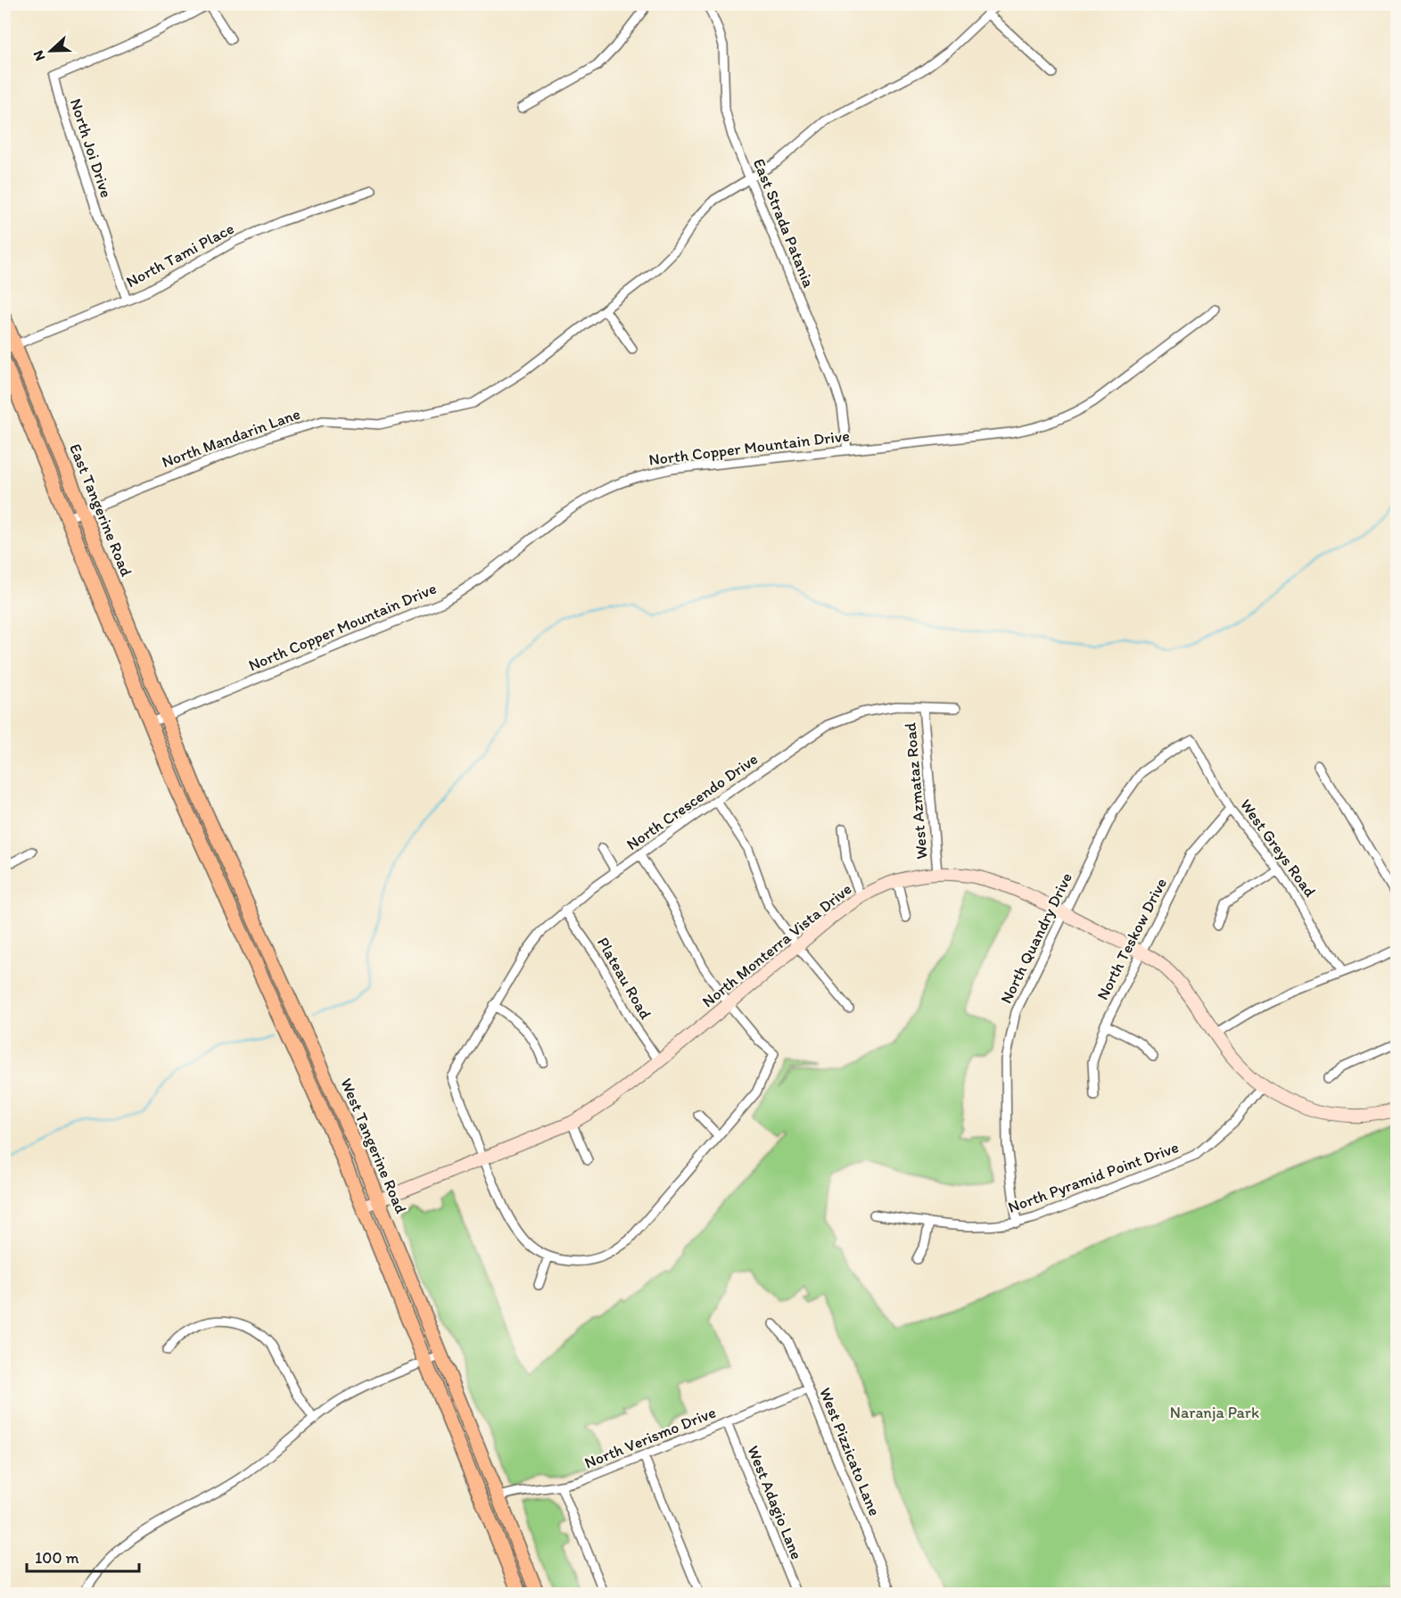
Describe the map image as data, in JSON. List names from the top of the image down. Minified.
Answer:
{"streets":{"main road":["East Tangerine Road","West Tangerine Road"],"street":["North Joi Drive","East Strada Patania","North Tami Place","North Mandarin Lane","North Copper Mountain Drive","West Azmataz Road","North Crescendo Drive","West Greys Road","North Quandry Drive","North Teskow Drive","North Monterra Vista Drive","Plateau Road","North Pyramid Point Drive","North Verismo Drive","West Pizzicato Lane","West Adagio Lane"]},"crossings":[["North Joi Drive","North Tami Place"],["East Strada Patania","North Mandarin Lane"],["East Strada Patania","North Copper Mountain Drive"],["North Tami Place","East Tangerine Road"],["North Mandarin Lane","East Tangerine Road"],["North Copper Mountain Drive","East Tangerine Road"],["North Copper Mountain Drive","West Tangerine Road"],["East Tangerine Road","West Tangerine Road"],["West Azmataz Road","North Crescendo Drive"],["West Azmataz Road","North Monterra Vista Drive"],["North Crescendo Drive","North Monterra Vista Drive"],["North Crescendo Drive","Plateau Road"],["West Greys Road","North Quandry Drive"],["West Greys Road","North Teskow Drive"],["North Quandry Drive","North Monterra Vista Drive"],["North Quandry Drive","North Pyramid Point Drive"],["North Teskow Drive","North Monterra Vista Drive"],["North Monterra Vista Drive","Plateau Road"],["North Monterra Vista Drive","West Tangerine Road"],["North Monterra Vista Drive","North Pyramid Point Drive"],["West Tangerine Road","North Verismo Drive"],["North Verismo Drive","West Pizzicato Lane"],["North Verismo Drive","West Adagio Lane"]],"parks":["Naranja Park"],"scale_bar":"100 m","north":"left"}
